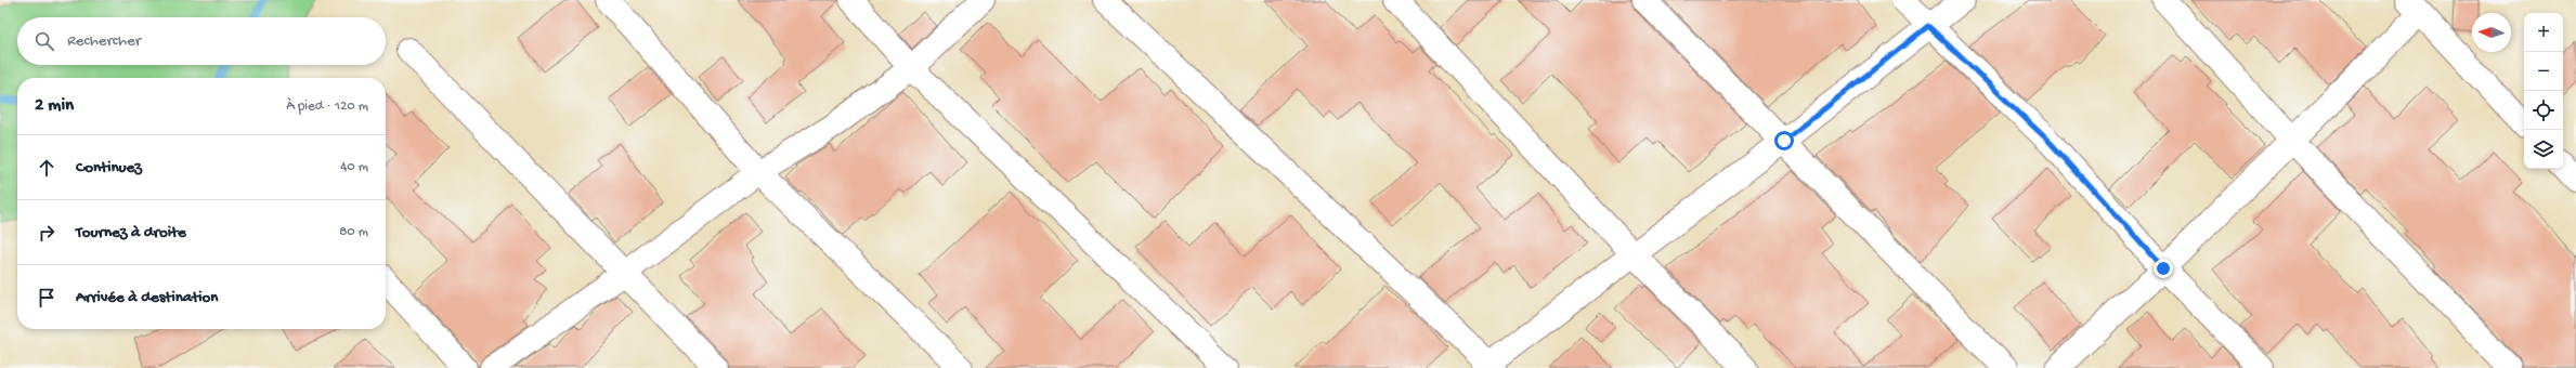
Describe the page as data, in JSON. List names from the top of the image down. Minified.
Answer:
{"north":"left","page":{"map_buttons":["+","−"],"search":"Rechercher","heading":["2 min","À pied · 120 m"],"list":[["Continuez","40 m"],["Tournez à droite","80 m"],"Arrivée à destination"]}}
